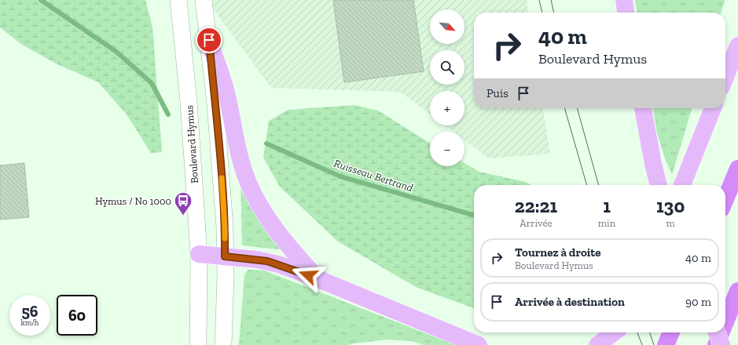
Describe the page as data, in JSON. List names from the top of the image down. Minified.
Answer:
{"streets":{"street":["Boulevard Hymus"]},"water":["Ruisseau Bertrand"],"places":{"bus stop":["Hymus / No 1000"]},"north":"bottom right","page":{"map_buttons":["+","−"],"turn":["40 m","Boulevard Hymus"],"then":"Puis","eta":["22:21","Arrivée","1","min","130","m"],"list":[{"name":"Tournez à droite","note":"Boulevard Hymus","value":"40 m"},{"name":"Arrivée à destination","value":"90 m"}],"speed":"56 km/h","limit":"60"}}
